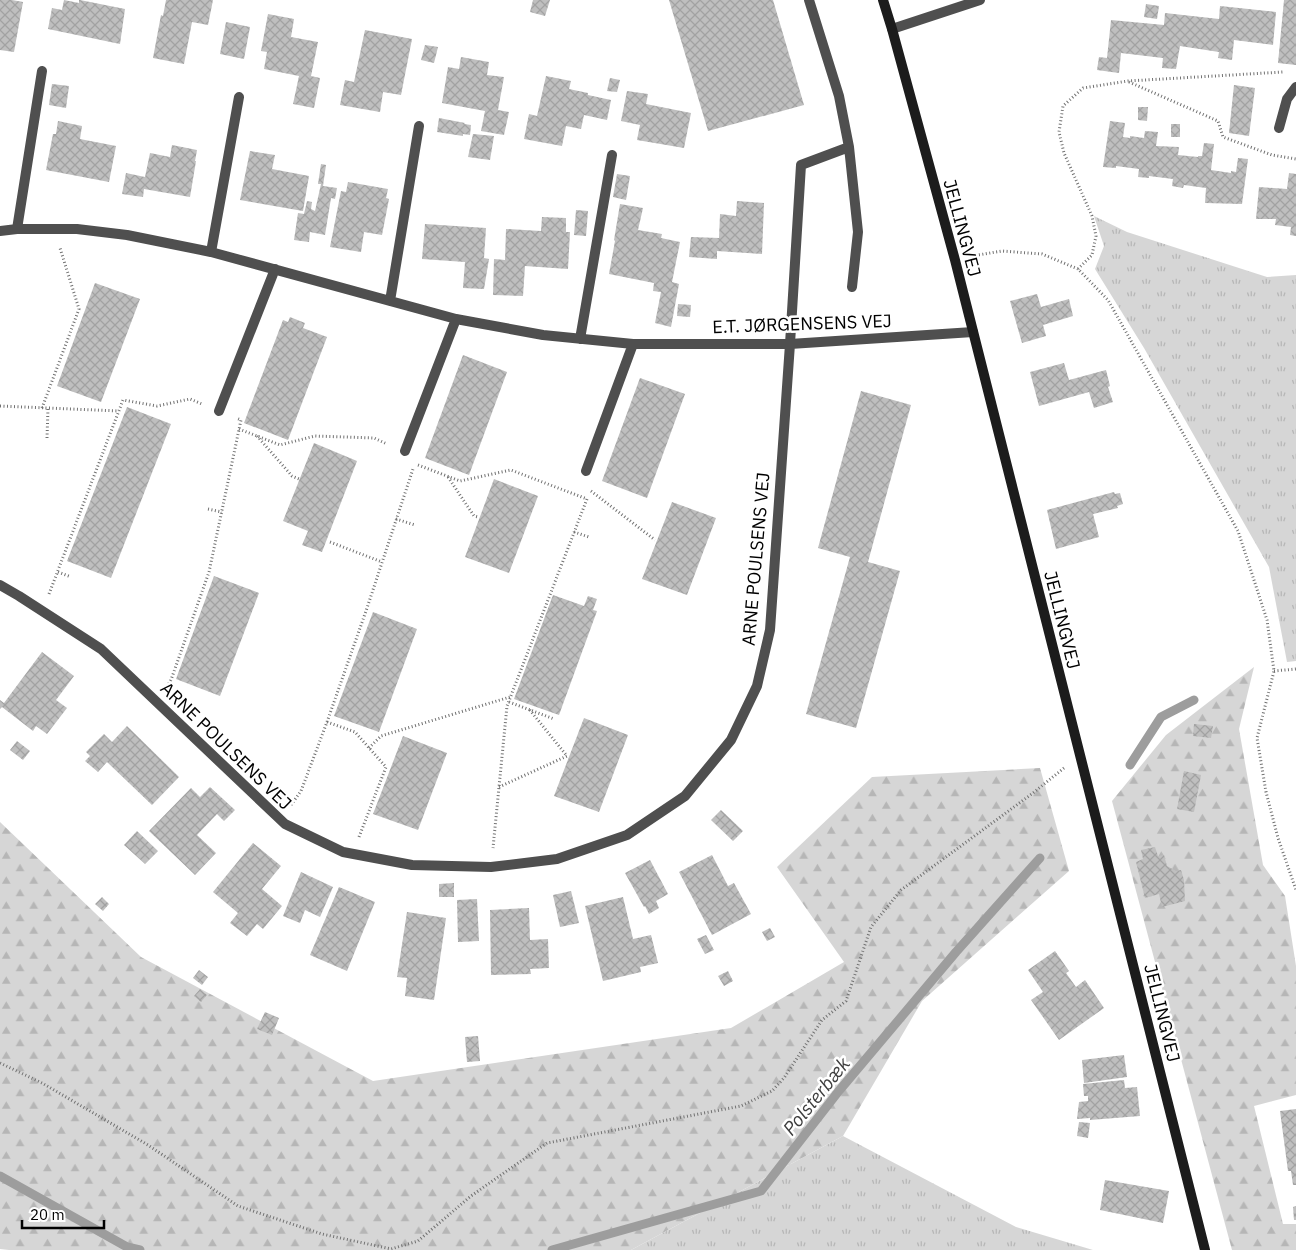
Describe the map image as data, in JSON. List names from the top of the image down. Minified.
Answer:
{"streets":{"main road":["JELLINGVEJ"],"street":["E.T. JØRGENSENS VEJ","ARNE POULSENS VEJ"]},"crossings":[["JELLINGVEJ","E.T. JØRGENSENS VEJ"],["E.T. JØRGENSENS VEJ","ARNE POULSENS VEJ"]],"water":["Polsterbæk"],"scale_bar":"20 m"}
